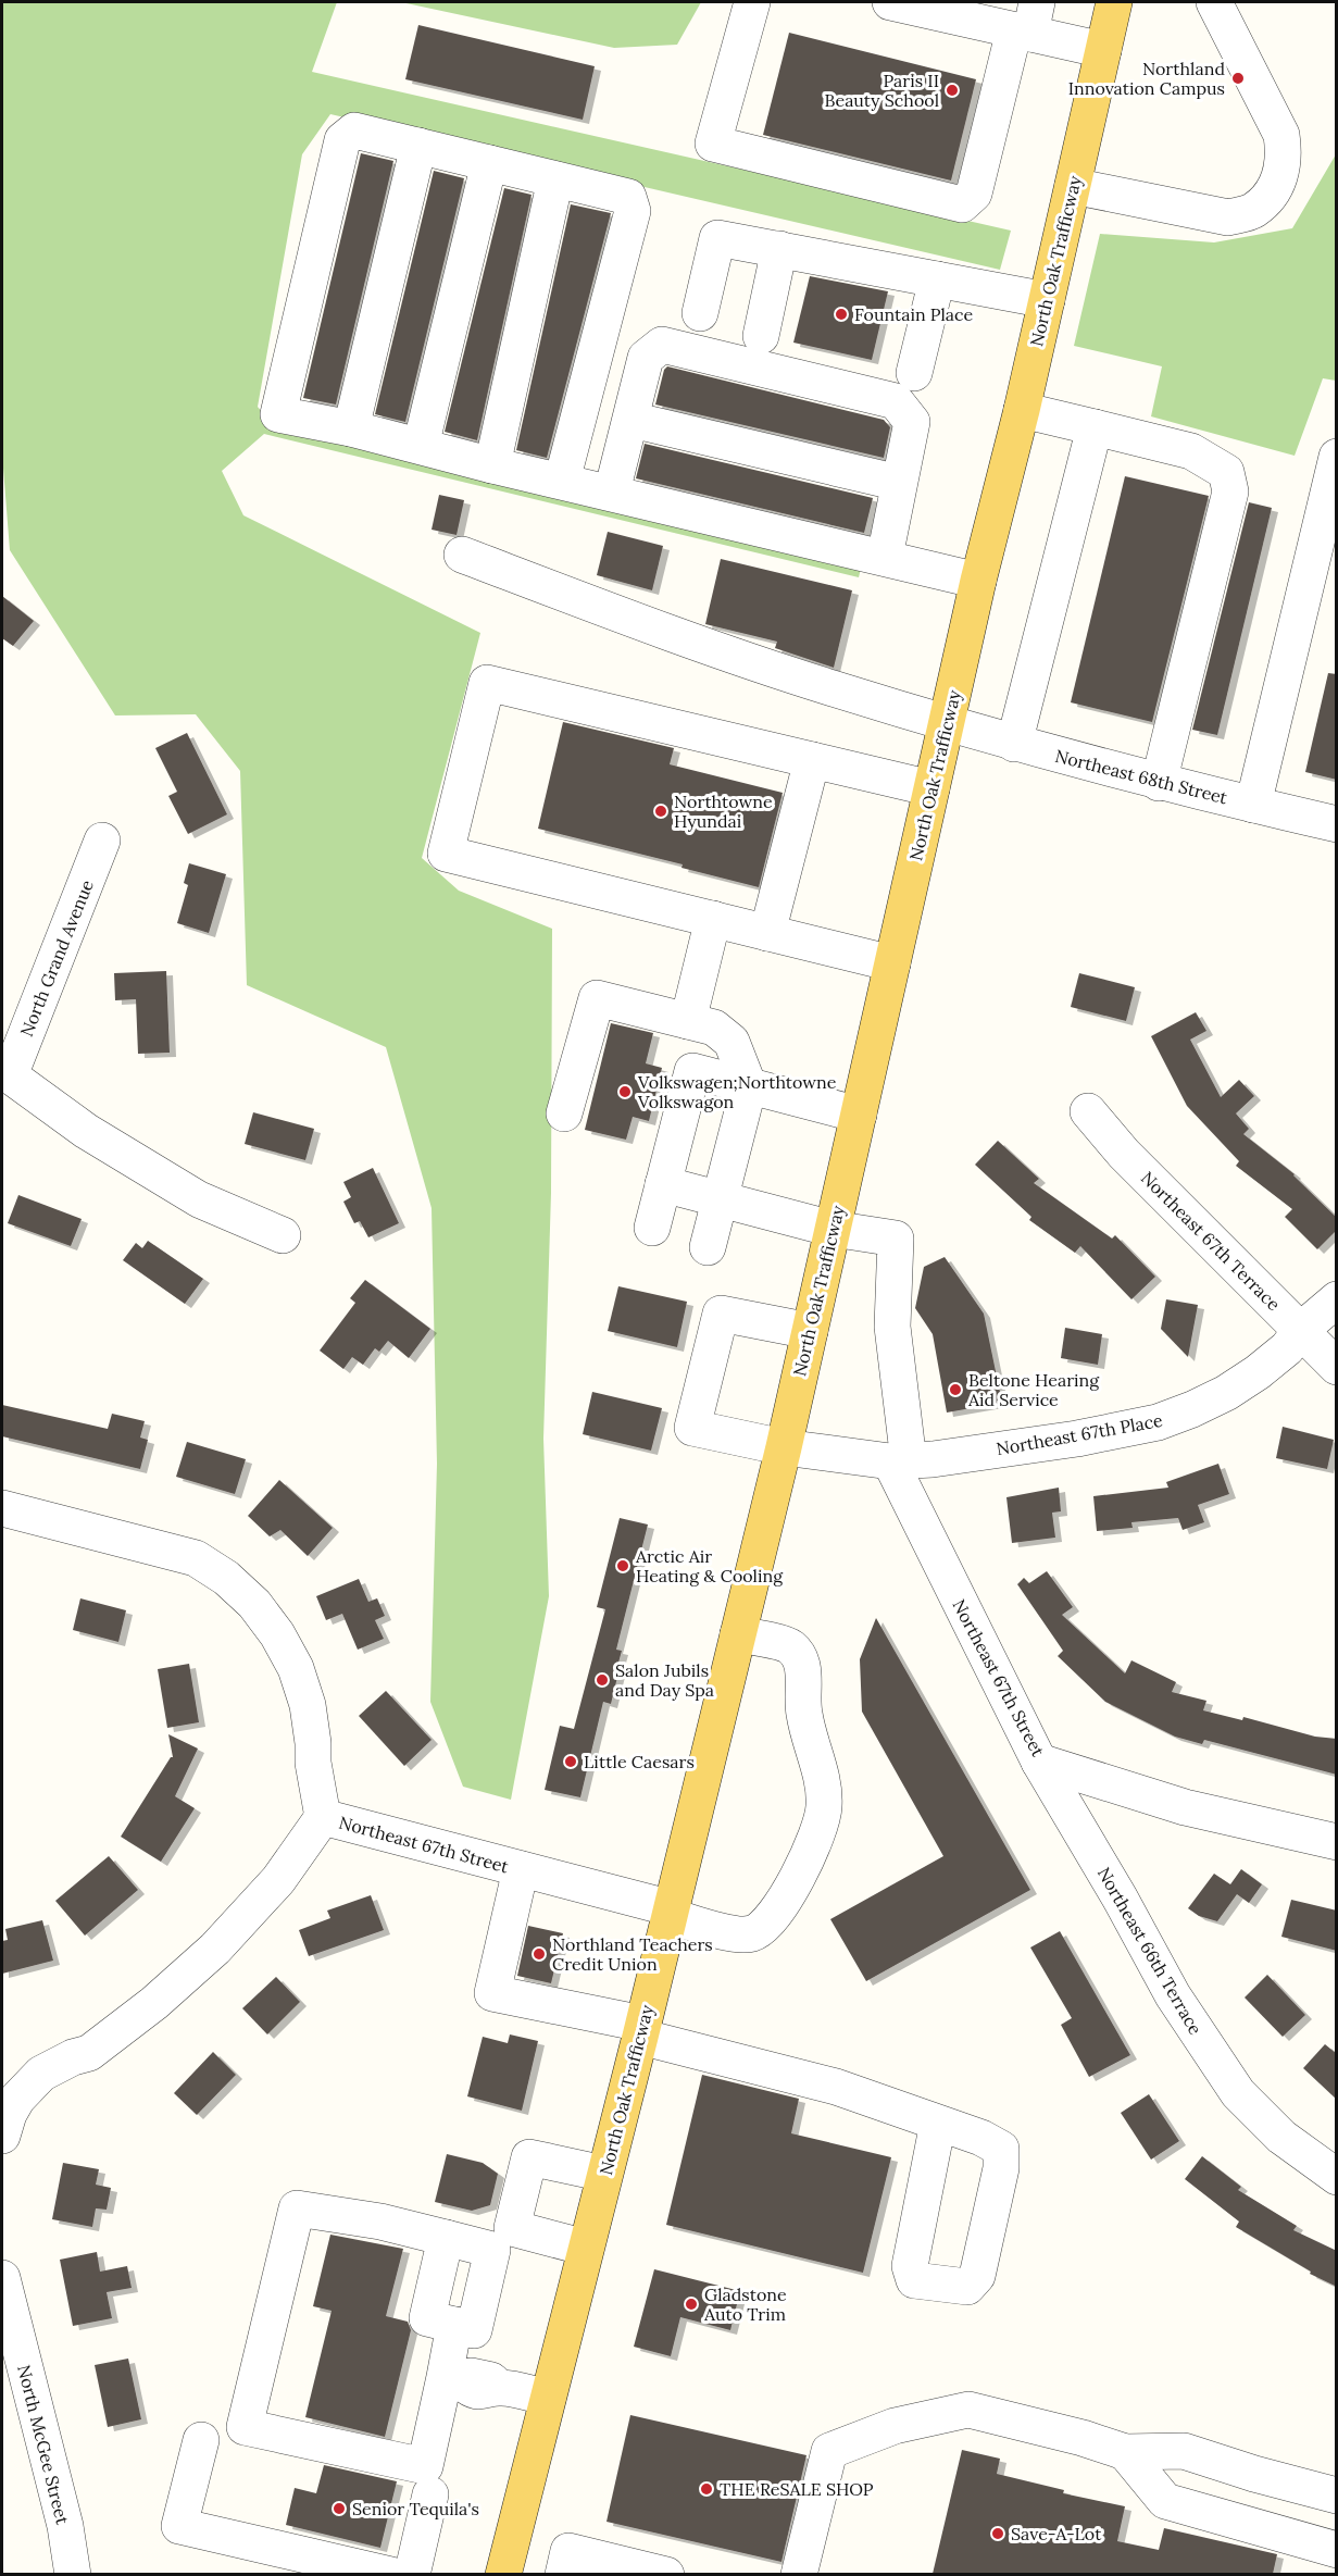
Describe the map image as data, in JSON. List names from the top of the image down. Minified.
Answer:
{"streets":{"main road":["North Oak Trafficway"],"street":["Northeast 68th Street","North Grand Avenue","Northeast 67th Terrace","Northeast 67th Place","Northeast 67th Street","Northeast 66th Terrace","North McGee Street"]},"crossings":[["North Oak Trafficway","Northeast 68th Street"],["North Oak Trafficway","Northeast 67th Place"],["North Oak Trafficway","Northeast 67th Street"],["Northeast 67th Terrace","Northeast 67th Place"],["Northeast 67th Place","Northeast 67th Street"],["Northeast 67th Street","Northeast 66th Terrace"]],"places":["Northland Innovation Campus","Paris II Beauty School","Fountain Place","Northtowne Hyundai","Volkswagen;Northtowne Volkswagon","Beltone Hearing Aid Service","Arctic Air Heating & Cooling","Salon Jubils and Day Spa","Little Caesars","Northland Teachers Credit Union","Gladstone Auto Trim","THE ReSALE SHOP","Senior Tequila's","Save-A-Lot"]}
